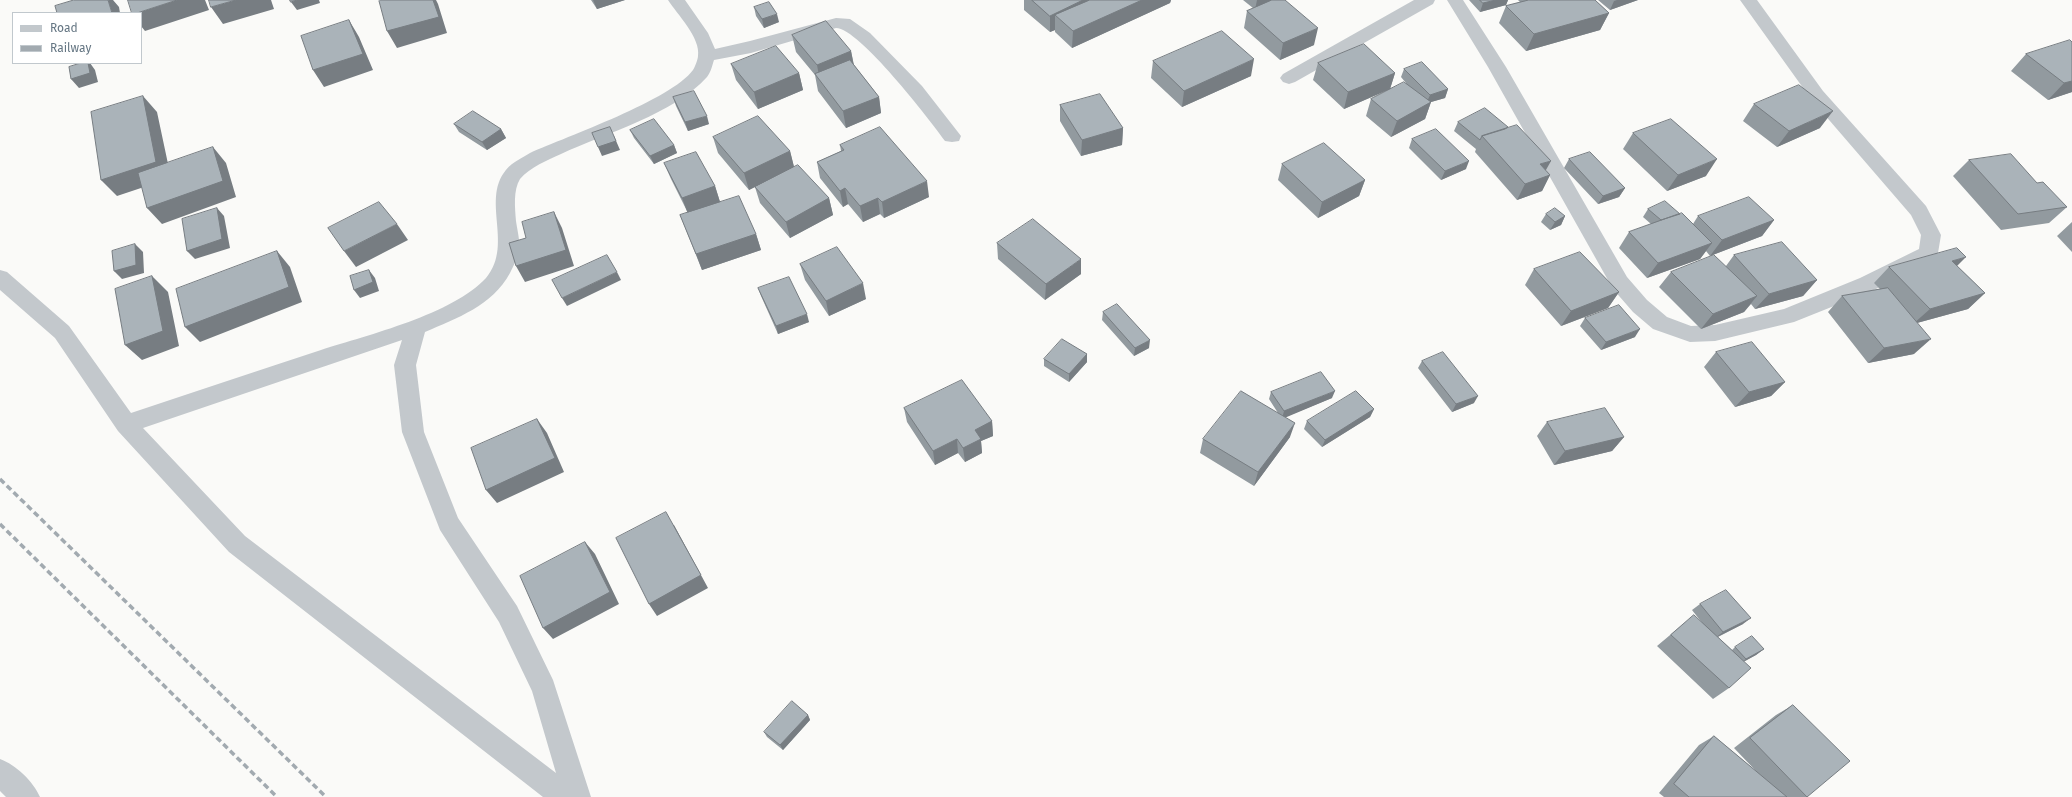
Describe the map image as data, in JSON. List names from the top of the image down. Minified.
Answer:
{"legend":["Road","Railway"]}
